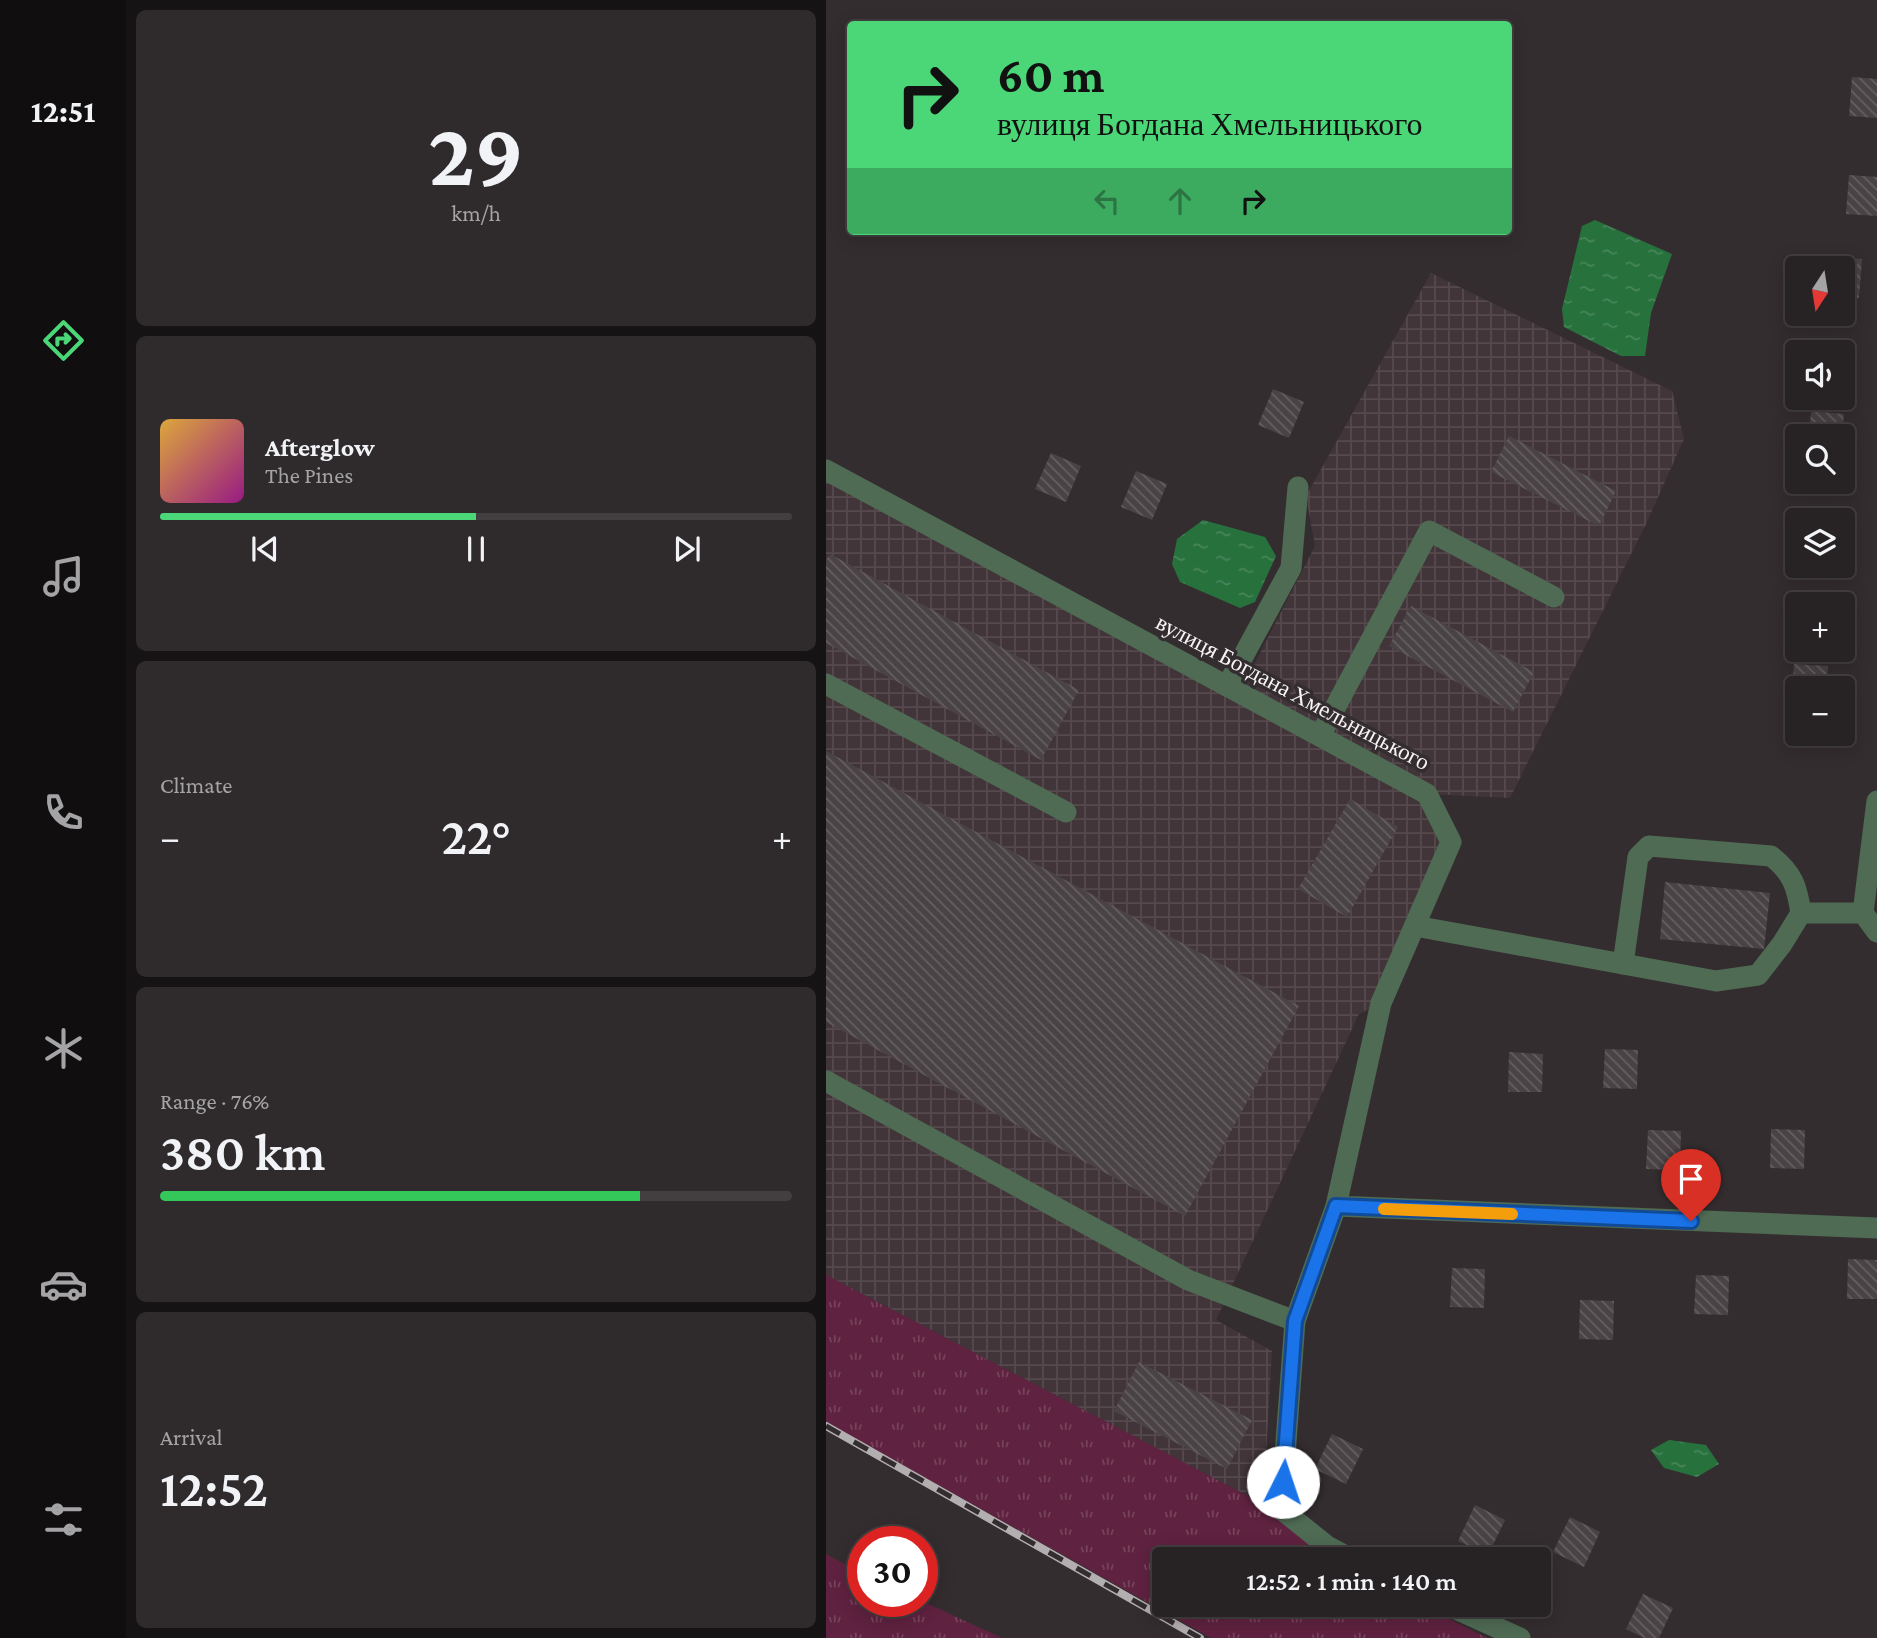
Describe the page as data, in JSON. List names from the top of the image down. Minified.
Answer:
{"streets":{"street":["вулиця Богдана Хмельницького"]},"north":"bottom","page":{"tabs":"12:51","tile":[["29","km/h"],"Climate",["Range · 76%","380 km"],["Arrival","12:52"]],"turn":["60 m","вулиця Богдана Хмельницького"],"map_buttons":["+","−"],"song":["Afterglow","The Pines"],"heat":["−","22°","+"],"limit":"30","trip":"12:52 · 1 min · 140 m"}}
